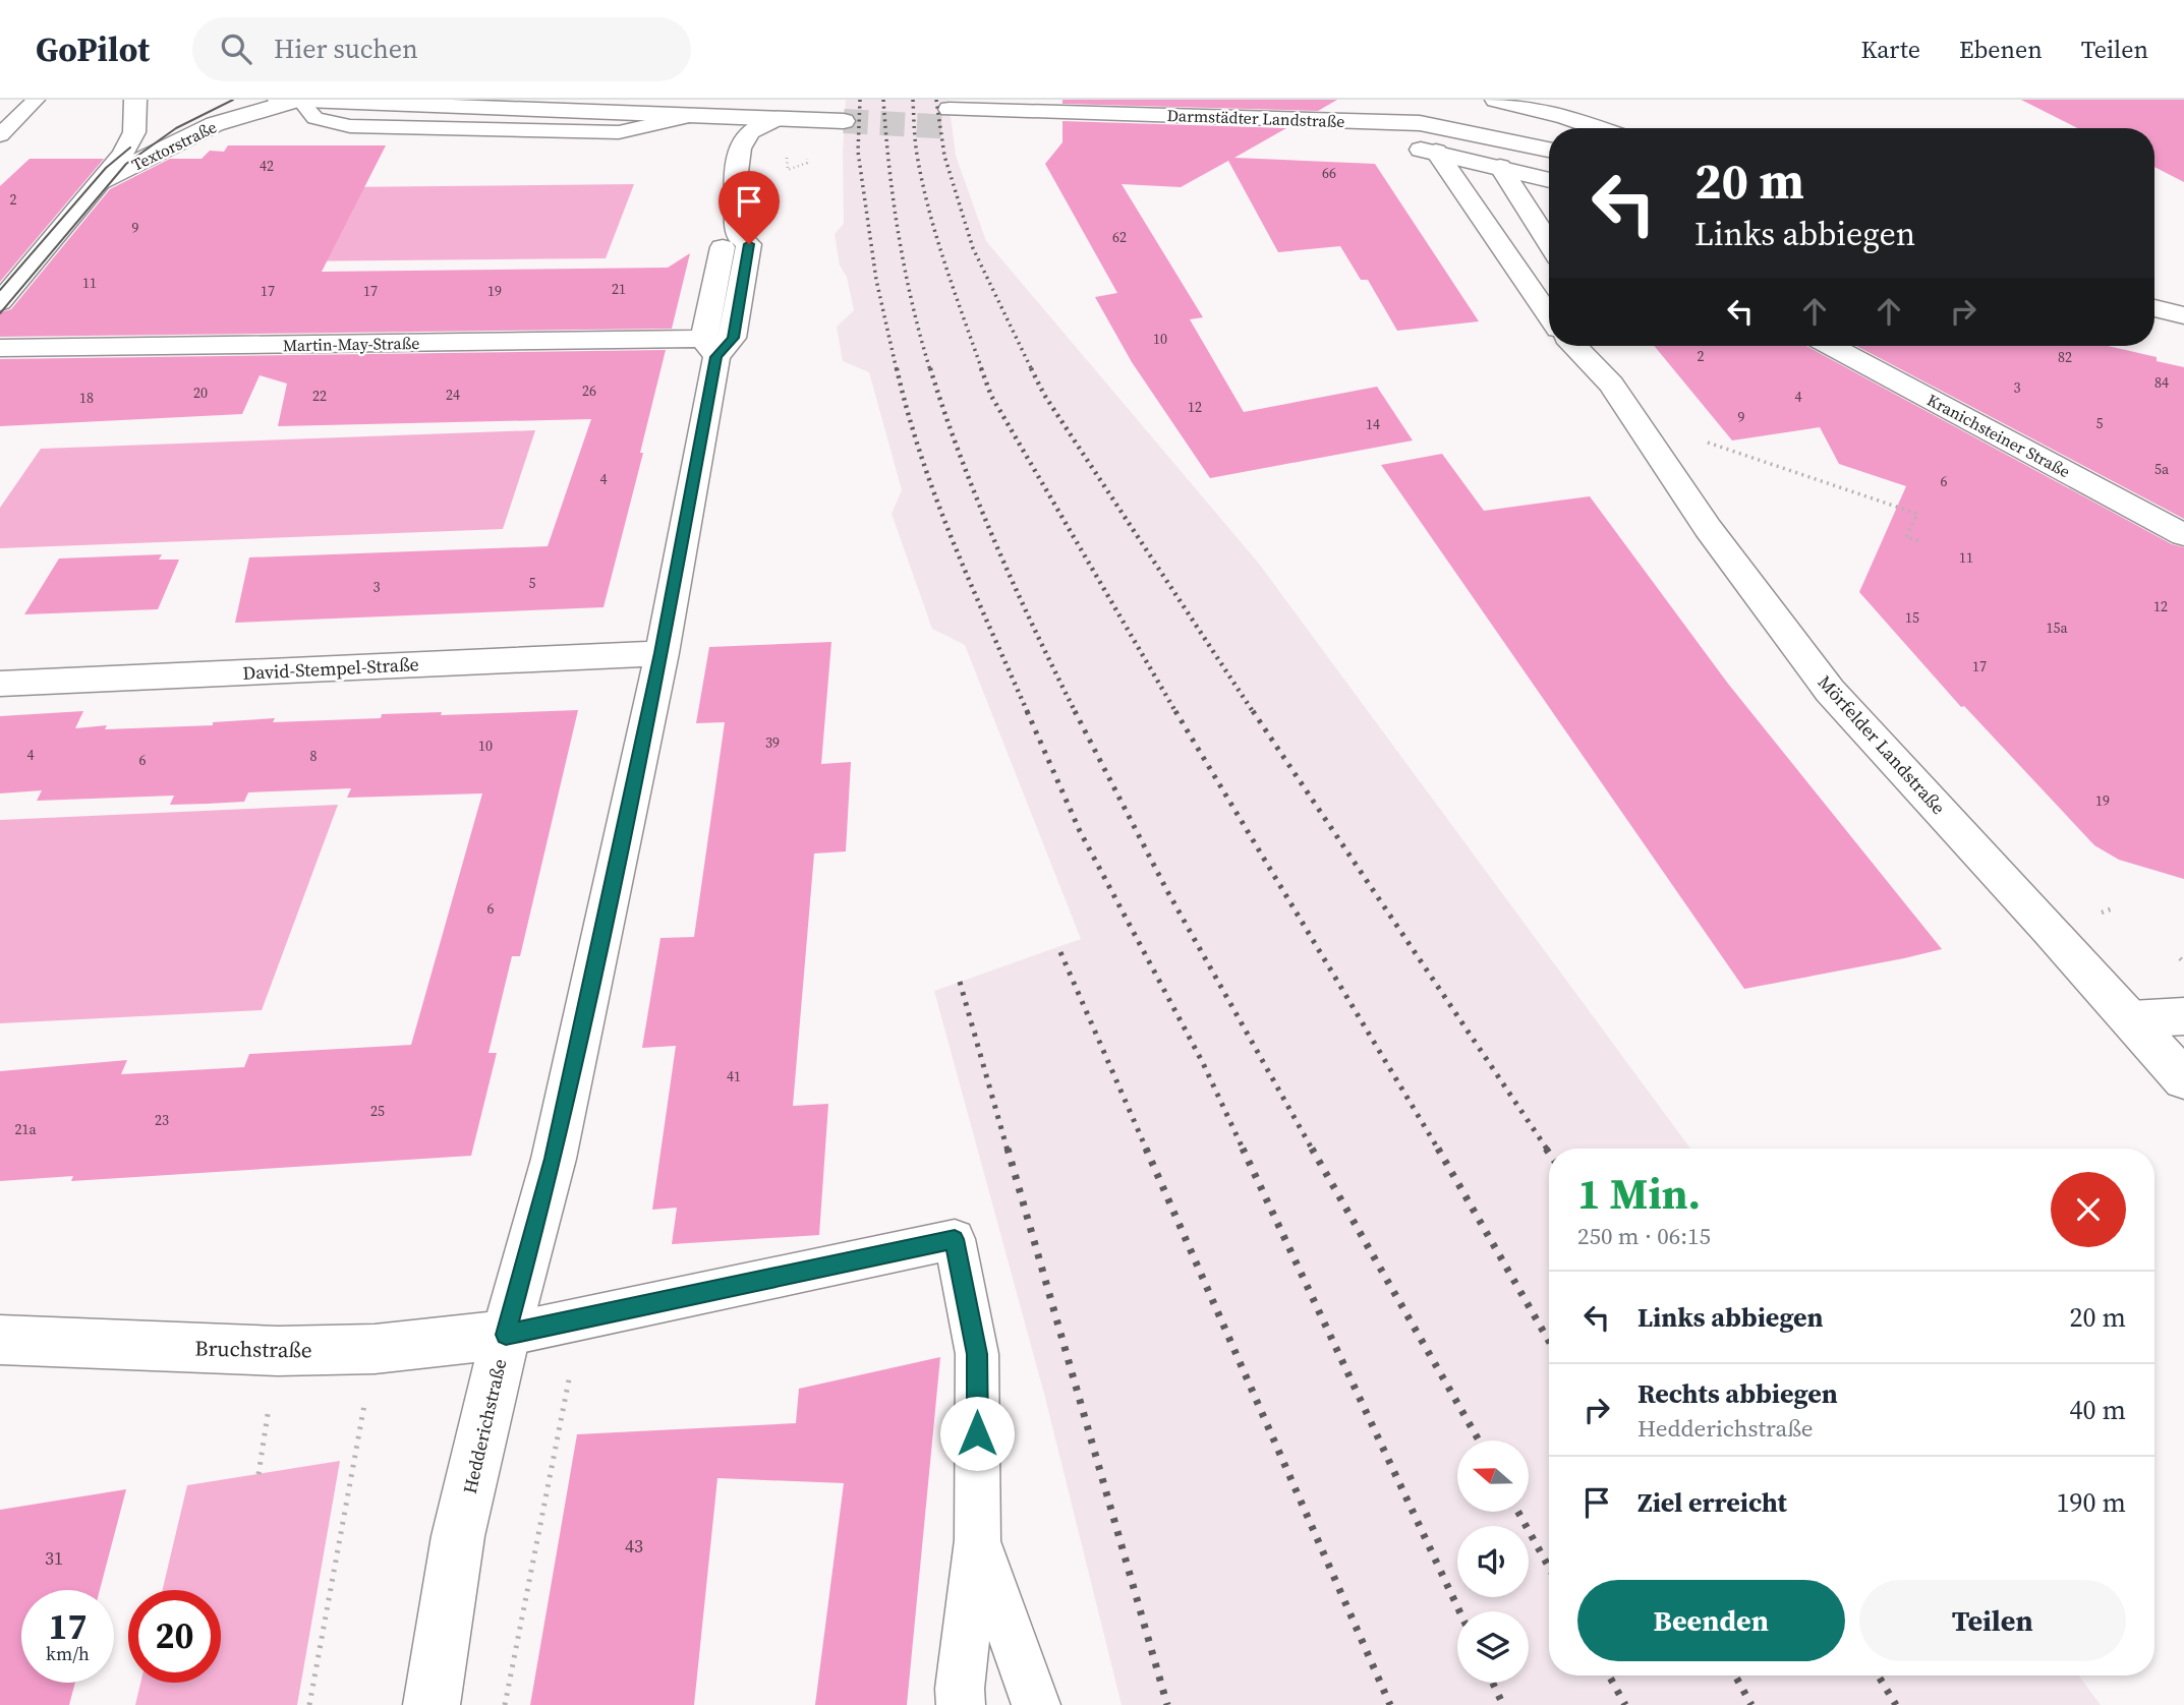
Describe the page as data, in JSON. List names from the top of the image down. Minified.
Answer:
{"streets":{"street":["Darmstädter Landstraße","Textorstraße","Martin-May-Straße","Kranichsteiner Straße","David-Stempel-Straße","Mörfelder Landstraße","Bruchstraße","Hedderichstraße"]},"crossings":[["Martin-May-Straße","Hedderichstraße"],["David-Stempel-Straße","Hedderichstraße"],["Bruchstraße","Hedderichstraße"]],"house_numbers":["42","66","2","9","62","11","21","17","17","19","10","2","82","84","3","26","20","24","22","4","18","12","9","5","14","5a","4","6","11","5","3","12","15","15a","17","39","10","4","8","6","19","6","41","25","23","21a","43","31"],"north":"left","page":{"header":"GoPilot","search":"Hier suchen","nav":["Karte","Ebenen","Teilen"],"turn":["20 m","Links abbiegen"],"heading":["1 Min.","250 m · 06:15"],"list":[{"name":"Links abbiegen","value":"20 m"},{"name":"Rechts abbiegen","note":"Hedderichstraße","value":"40 m"},{"name":"Ziel erreicht","value":"190 m"}],"buttons":["Beenden","Teilen"],"speed":"17 km/h","limit":"20"}}
